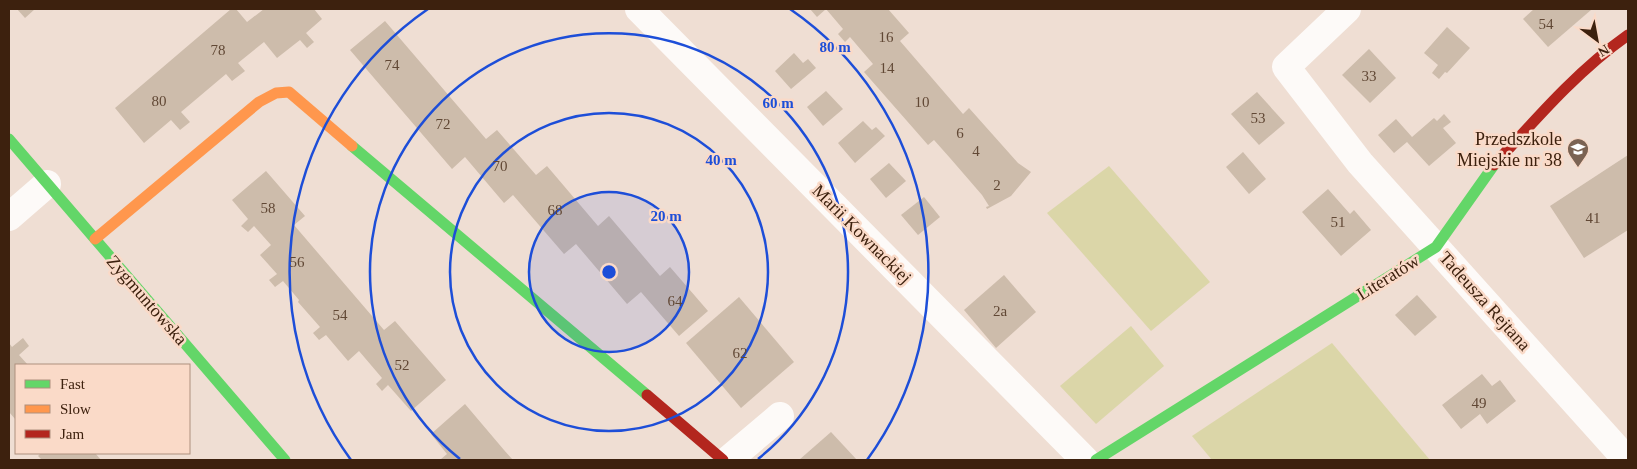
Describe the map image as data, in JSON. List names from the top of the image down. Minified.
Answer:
{"streets":{"street":["Marii Kownackiej","Literatów","Zygmuntowska","Tadeusza Rejtana"]},"crossings":[["Literatów","Tadeusza Rejtana"]],"places":{"school or university":["Przedszkole Miejskie nr 38"]},"house_numbers":["54","16","78","74","14","33","80","10","53","72","6","4","70","2","58","68","41","51","56","64","2a","54","62","52","49"],"legend":["Fast","Slow","Jam"],"north":"bottom right","rings":["80 m","60 m","40 m","20 m"]}
